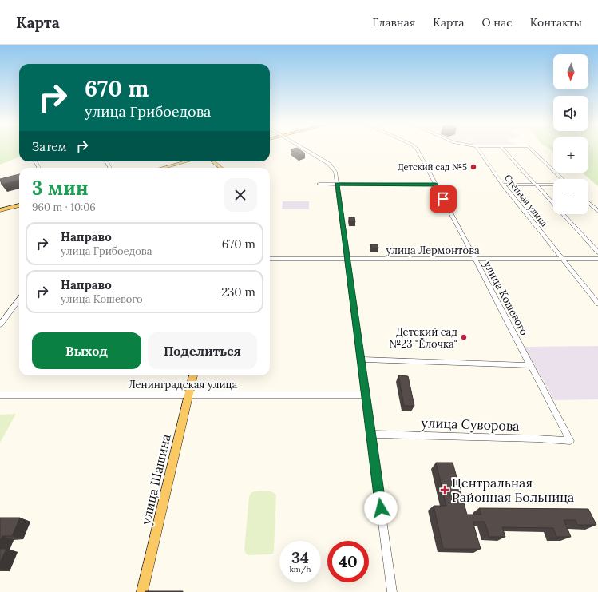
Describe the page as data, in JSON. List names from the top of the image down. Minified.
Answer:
{"streets":{"main road":["улица Шашина"],"street":["Степная улица","улица Лермонтова","улица Кошевого","Ленинградская улица","улица Суворова"]},"crossings":[["Степная улица","улица Лермонтова"],["улица Лермонтова","улица Кошевого"],["улица Кошевого","улица Суворова"],["Ленинградская улица","улица Шашина"]],"places":{"other":["Детский сад №5","Детский сад №23 \"Ёлочка\""],"health":["Центральная Районная Больница"]},"north":"bottom","page":{"header":"Карта","nav":["Главная","Карта","О нас","Контакты"],"map_buttons":["+","−"],"turn":["670 m","улица Грибоедова"],"then":"Затем","heading":["3 мин","960 m · 10:06"],"list":[{"name":"Направо","note":"улица Грибоедова","value":"670 m"},{"name":"Направо","note":"улица Кошевого","value":"230 m"}],"buttons":["Выход","Поделиться"],"speed":"34 km/h","limit":"40"}}
